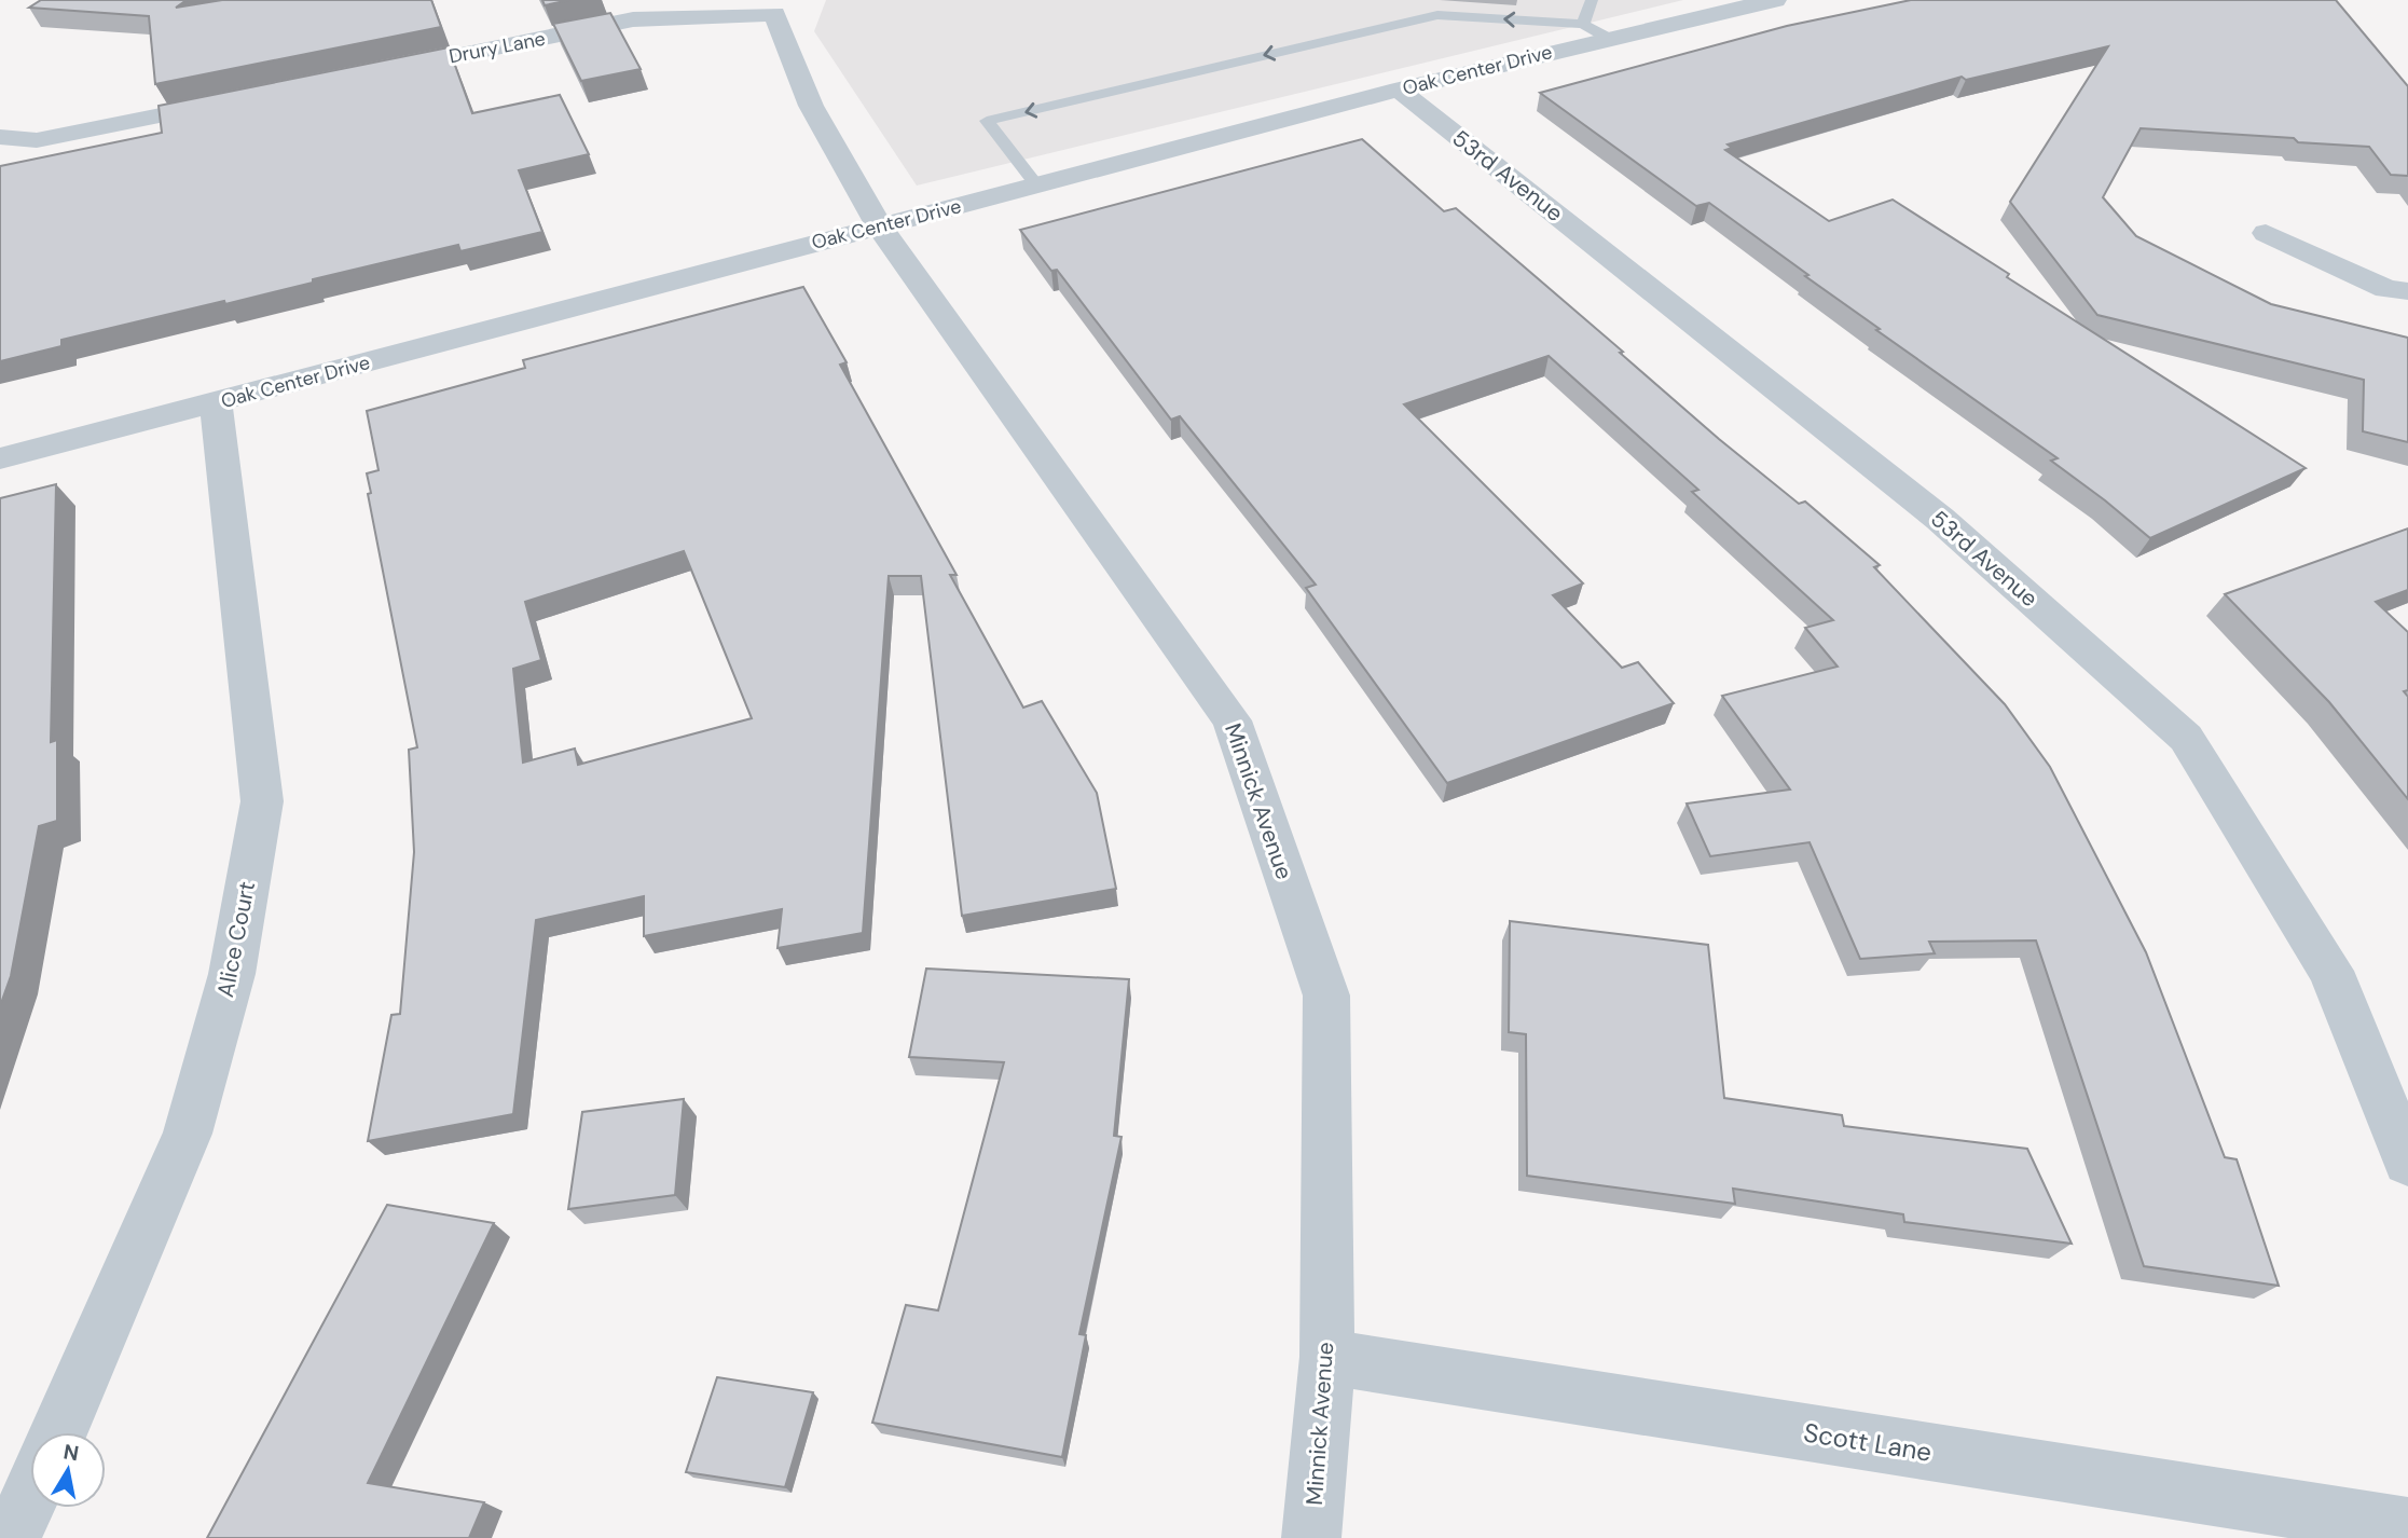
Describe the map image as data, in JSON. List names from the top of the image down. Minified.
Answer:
{"streets":{"street":["Drury Lane","Oak Center Drive","53rd Avenue","Minnick Avenue","Alice Court","Scott Lane"]},"crossings":[["Drury Lane","Minnick Avenue"],["Oak Center Drive","53rd Avenue"],["Oak Center Drive","Minnick Avenue"],["Oak Center Drive","Alice Court"],["Minnick Avenue","Scott Lane"]],"north":"top"}
